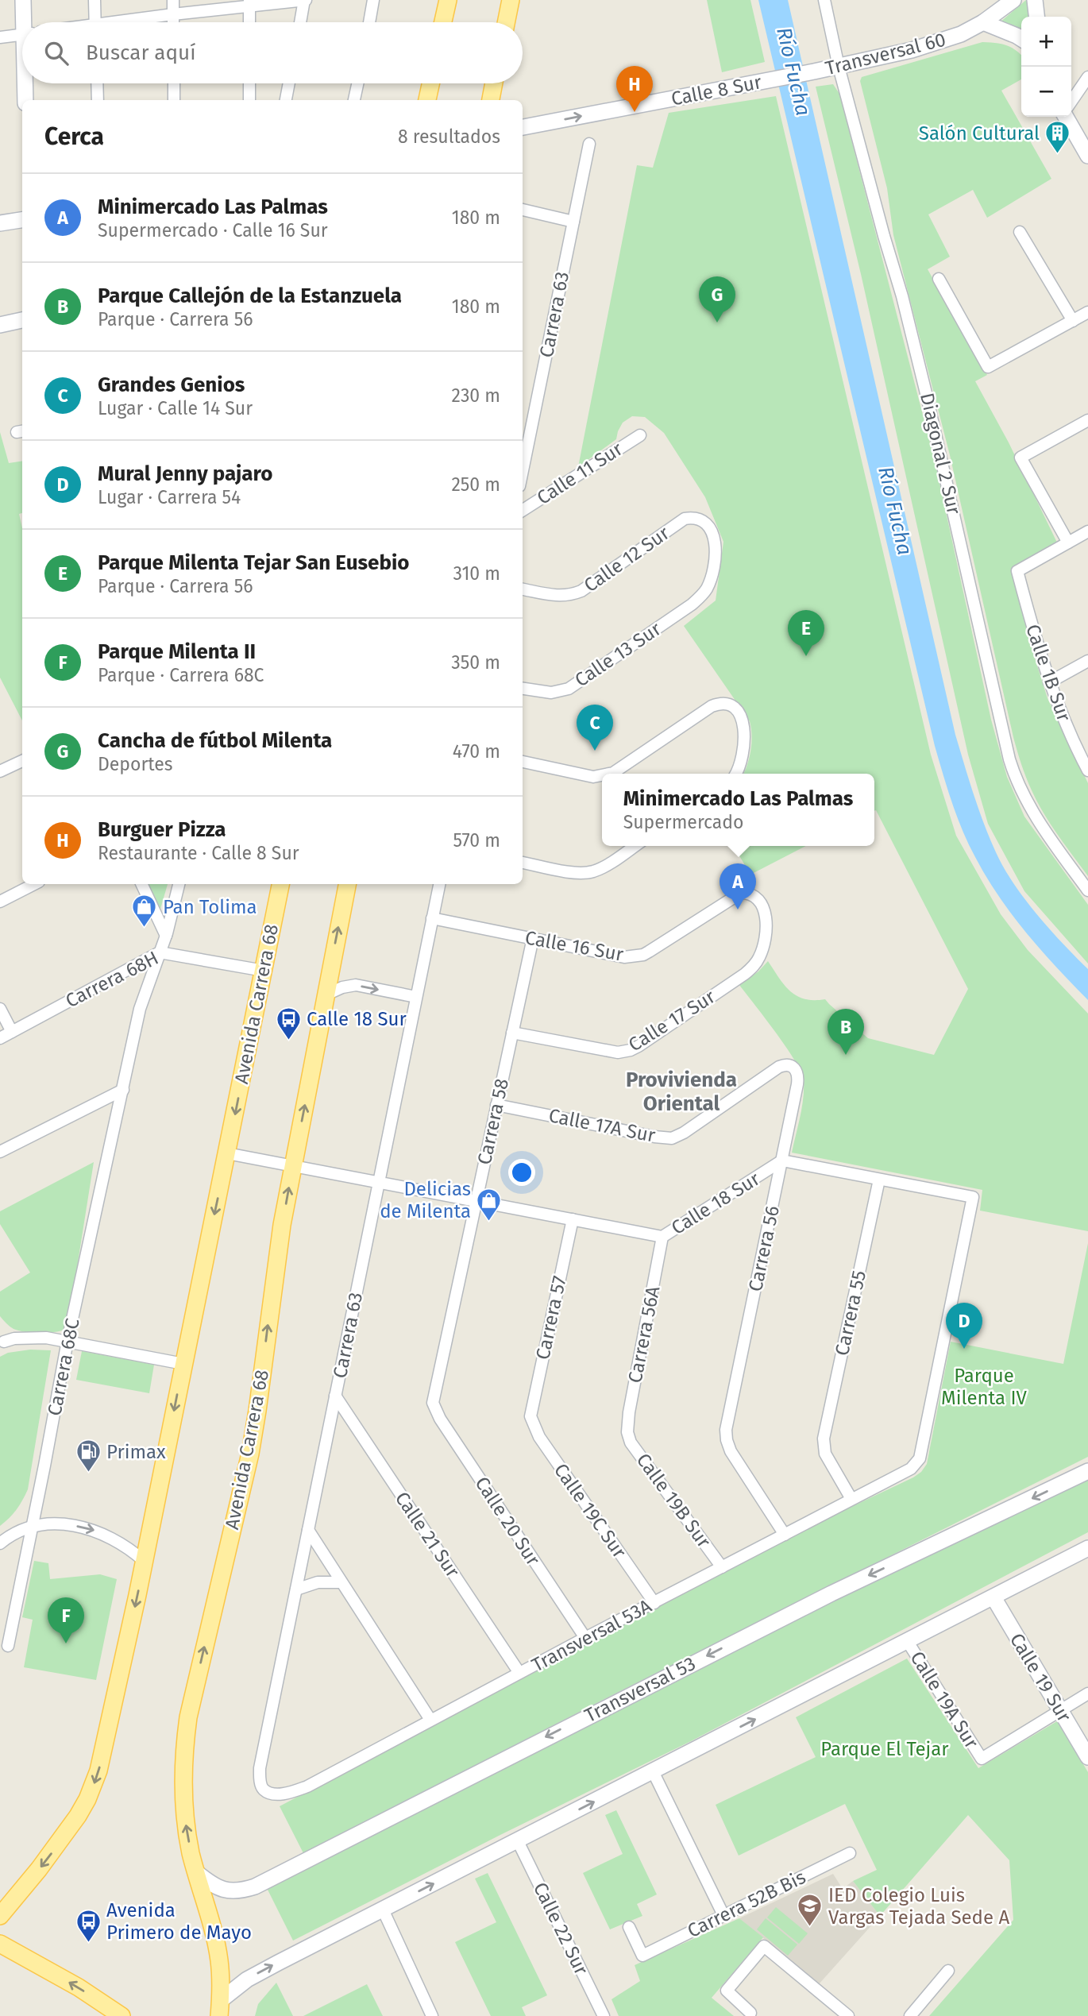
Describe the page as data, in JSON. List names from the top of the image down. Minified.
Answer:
{"streets":{"main road":["Avenida Carrera 68"],"street":["Transversal 60","Calle 8 Sur","Carrera 63","Diagonal 2 Sur","Calle 11 Sur","Calle 12 Sur","Calle 13 Sur","Calle 1B Sur","Calle 16 Sur","Carrera 68H","Calle 17 Sur","Carrera 58","Calle 17A Sur","Calle 18 Sur","Carrera 56","Carrera 55","Carrera 57","Carrera 56A","Carrera 68C","Calle 19B Sur","Calle 19C Sur","Calle 20 Sur","Calle 21 Sur","Transversal 53A","Calle 19 Sur","Transversal 53","Calle 19A Sur","Carrera 52B Bis","Calle 22 Sur"]},"crossings":[["Transversal 60","Calle 8 Sur"],["Transversal 60","Diagonal 2 Sur"],["Carrera 63","Calle 16 Sur"],["Carrera 63","Calle 18 Sur"],["Carrera 63","Calle 21 Sur"],["Carrera 63","Transversal 53A"],["Calle 12 Sur","Calle 13 Sur"],["Calle 16 Sur","Calle 17 Sur"],["Calle 16 Sur","Carrera 58"],["Carrera 68H","Avenida Carrera 68"],["Carrera 68H","Carrera 68C"],["Avenida Carrera 68","Calle 18 Sur"],["Avenida Carrera 68","Transversal 53"],["Calle 17 Sur","Carrera 58"],["Carrera 58","Calle 17A Sur"],["Carrera 58","Calle 18 Sur"],["Carrera 58","Calle 20 Sur"],["Calle 17A Sur","Carrera 56"],["Calle 18 Sur","Carrera 56"],["Calle 18 Sur","Carrera 57"],["Calle 18 Sur","Carrera 56A"],["Carrera 56","Transversal 53A"],["Carrera 55","Transversal 53A"],["Carrera 57","Calle 19C Sur"],["Carrera 56A","Calle 19B Sur"],["Calle 19B Sur","Transversal 53A"],["Calle 19C Sur","Transversal 53A"],["Calle 20 Sur","Transversal 53A"],["Calle 21 Sur","Transversal 53A"],["Calle 19 Sur","Calle 19A Sur"]],"one_way":["Calle 8 Sur"],"districts":["Provivienda Oriental"],"water":["Río Fucha"],"parks":["Parque Milenta IV","Parque El Tejar"],"places":{"building":["Salón Cultural"],"shop":["Pan Tolima","Delicias de Milenta"],"bus stop":["Calle 18 Sur","Avenida Primero de Mayo"],"fuel station":["Primax"],"school or university":["IED Colegio Luis Vargas Tejada Sede A"]},"page":{"map_buttons":["+","−"],"search":"Buscar aquí","pins":["H","G","E","C","A","B","D","F"],"heading":["Cerca","8 resultados"],"list":[{"mark":"A","name":"Minimercado Las Palmas","note":"Supermercado · Calle 16 Sur","value":"180 m"},{"mark":"B","name":"Parque Callejón de la Estanzuela","note":"Parque · Carrera 56","value":"180 m"},{"mark":"C","name":"Grandes Genios","note":"Lugar · Calle 14 Sur","value":"230 m"},{"mark":"D","name":"Mural Jenny pajaro","note":"Lugar · Carrera 54","value":"250 m"},{"mark":"E","name":"Parque Milenta Tejar San Eusebio","note":"Parque · Carrera 56","value":"310 m"},{"mark":"F","name":"Parque Milenta II","note":"Parque · Carrera 68C","value":"350 m"},{"mark":"G","name":"Cancha de fútbol Milenta","note":"Deportes","value":"470 m"},{"mark":"H","name":"Burguer Pizza","note":"Restaurante · Calle 8 Sur","value":"570 m"}],"popup":["Minimercado Las Palmas","Supermercado"]}}
